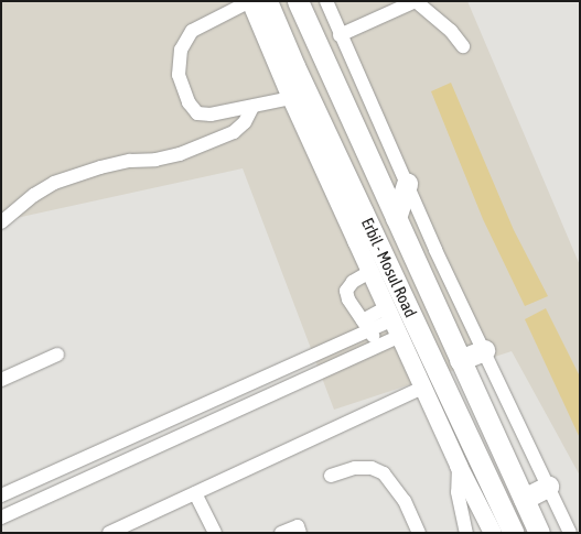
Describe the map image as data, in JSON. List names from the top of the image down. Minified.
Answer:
{"streets":{"highway":["Erbil - Mosul Road"]}}
